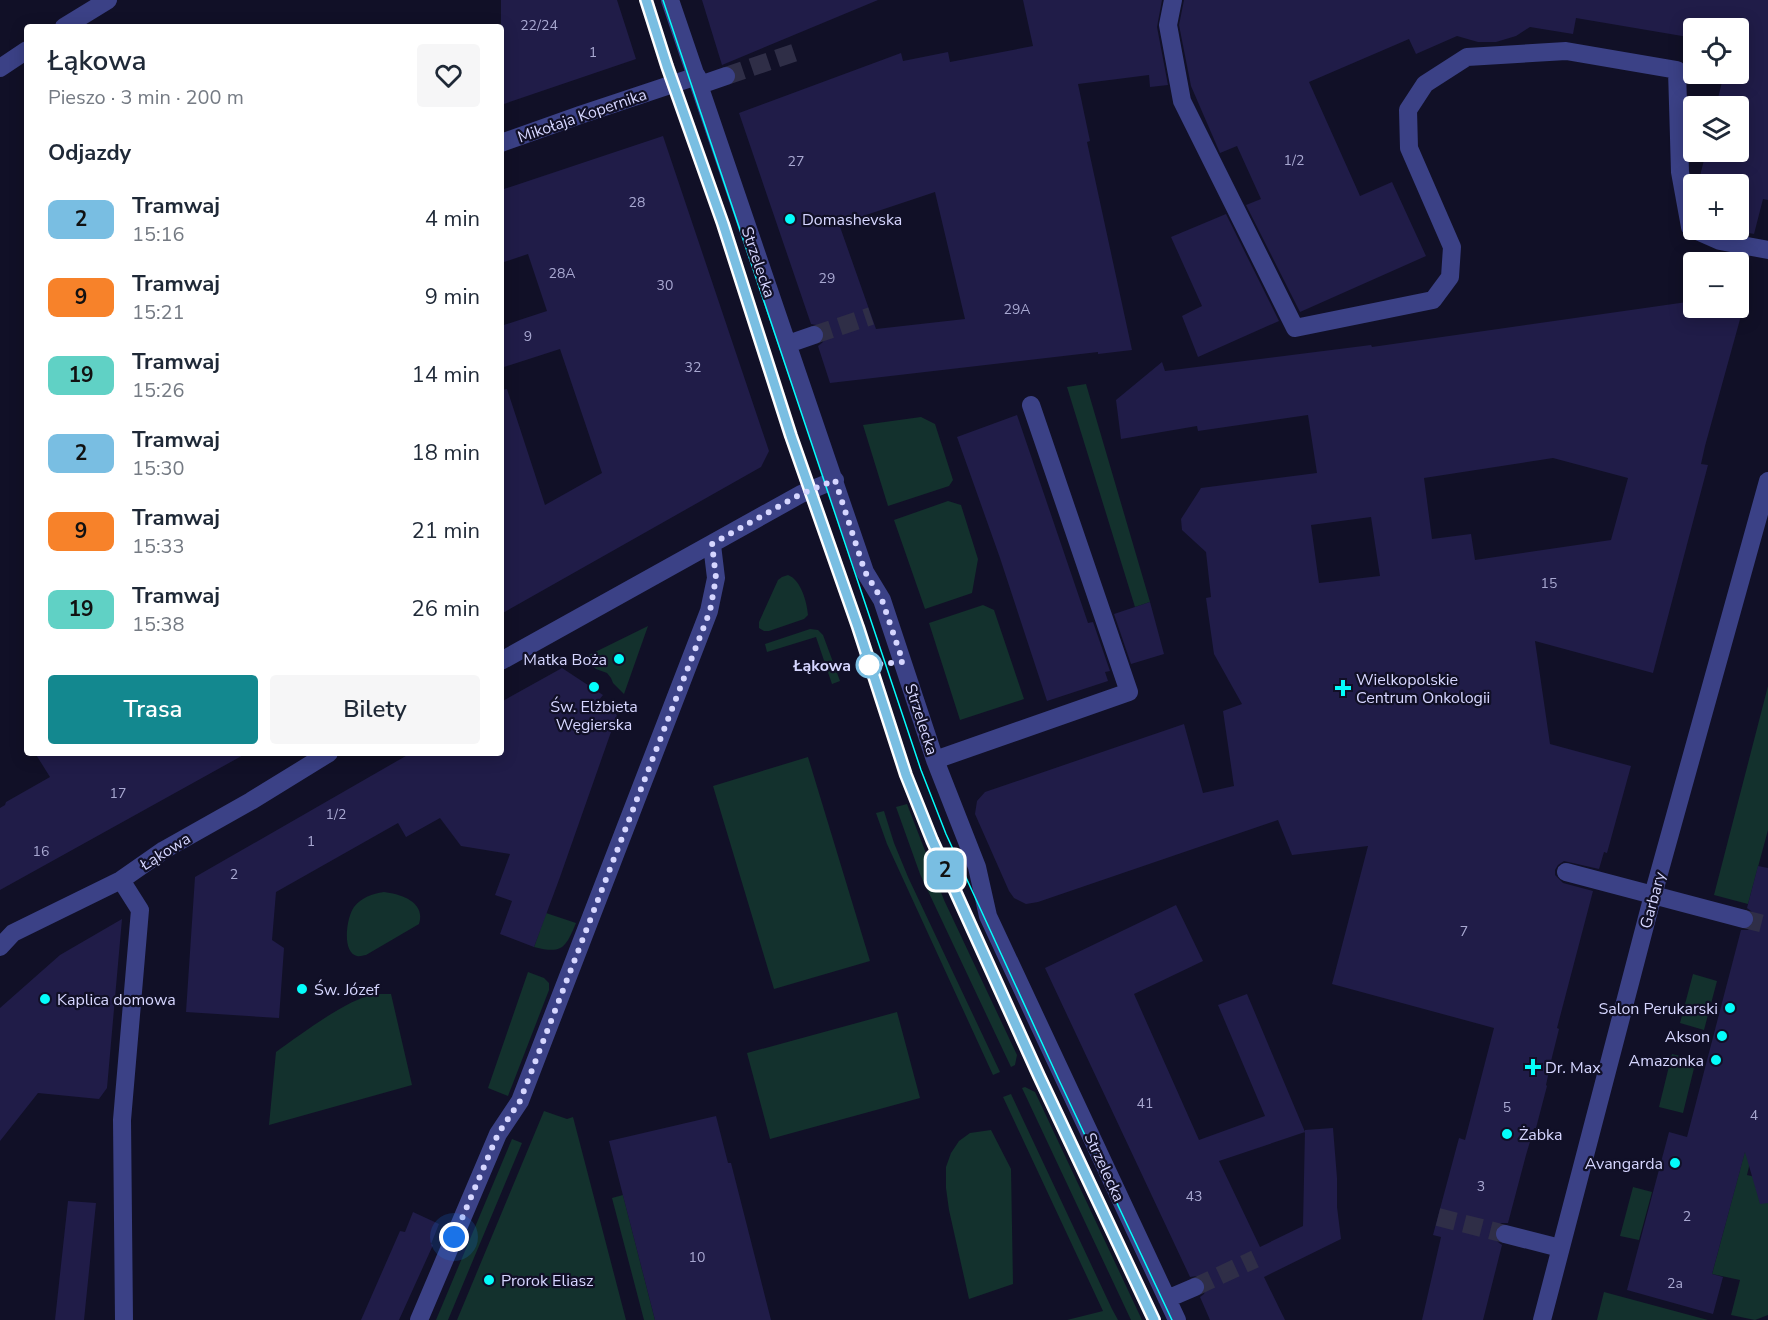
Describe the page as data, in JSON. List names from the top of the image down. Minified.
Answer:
{"streets":{"street":["Mikołaja Kopernika","Strzelecka","Łąkowa","Garbary"]},"crossings":[["Mikołaja Kopernika","Strzelecka"]],"places":{"other":["Domashevska","Matka Boża","Łąkowa","Św. Elżbieta Węgierska","Św. Józef","Kaplica domowa","Salon Perukarski","Akson","Amazonka","Żabka","Avangarda","Prorok Eliasz"],"health":["Wielkopolskie Centrum Onkologii","Dr. Max"]},"lines":["tram line 2"],"house_numbers":["22/24","1","1/2","27","28","28A","29","30","29A","9","32","15","17","1/2","1","16","2","7","41","5","4","3","43","2","10","2a"],"page":{"on_map":"2","map_buttons":["+","−"],"heading":[["Łąkowa","Pieszo · 3 min · 200 m"],"Odjazdy"],"list":[{"mark":"2","name":"Tramwaj","note":"15:16","value":"4 min"},{"mark":"9","name":"Tramwaj","note":"15:21","value":"9 min"},{"mark":"19","name":"Tramwaj","note":"15:26","value":"14 min"},{"mark":"2","name":"Tramwaj","note":"15:30","value":"18 min"},{"mark":"9","name":"Tramwaj","note":"15:33","value":"21 min"},{"mark":"19","name":"Tramwaj","note":"15:38","value":"26 min"}],"buttons":["Trasa","Bilety"]}}
